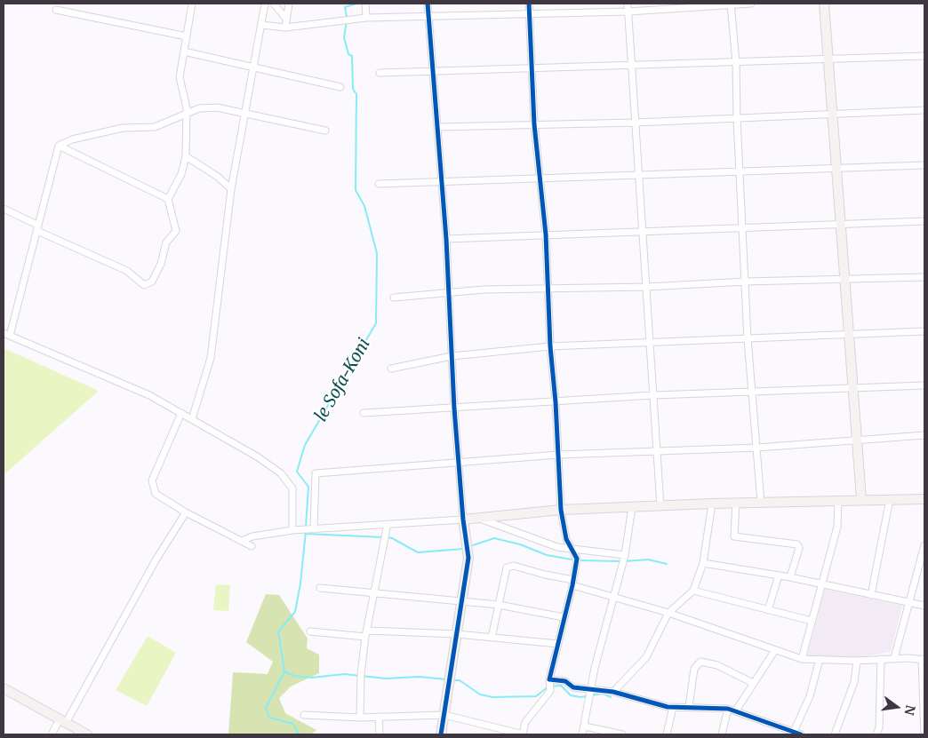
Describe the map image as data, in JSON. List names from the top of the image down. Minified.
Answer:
{"water":["le Sofa-Koni"],"north":"right"}
